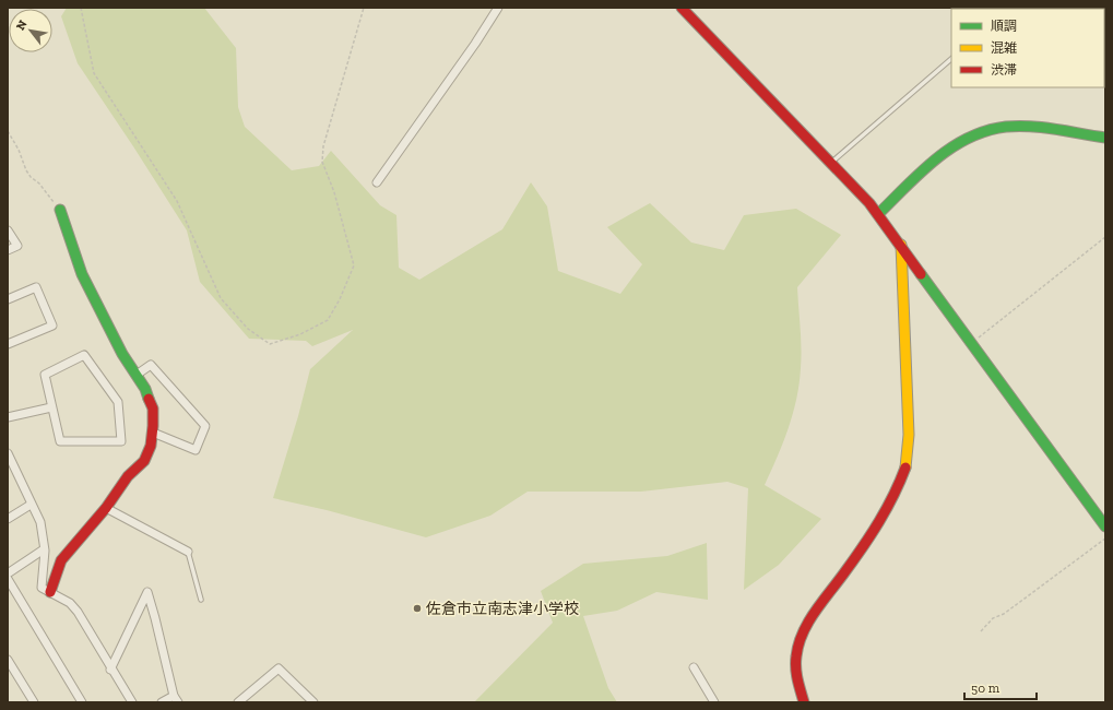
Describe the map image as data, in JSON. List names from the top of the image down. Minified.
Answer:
{"places":["佐倉市立南志津小学校"],"legend":["順調","混雑","渋滞"],"scale_bar":"50 m","north":"top left"}
